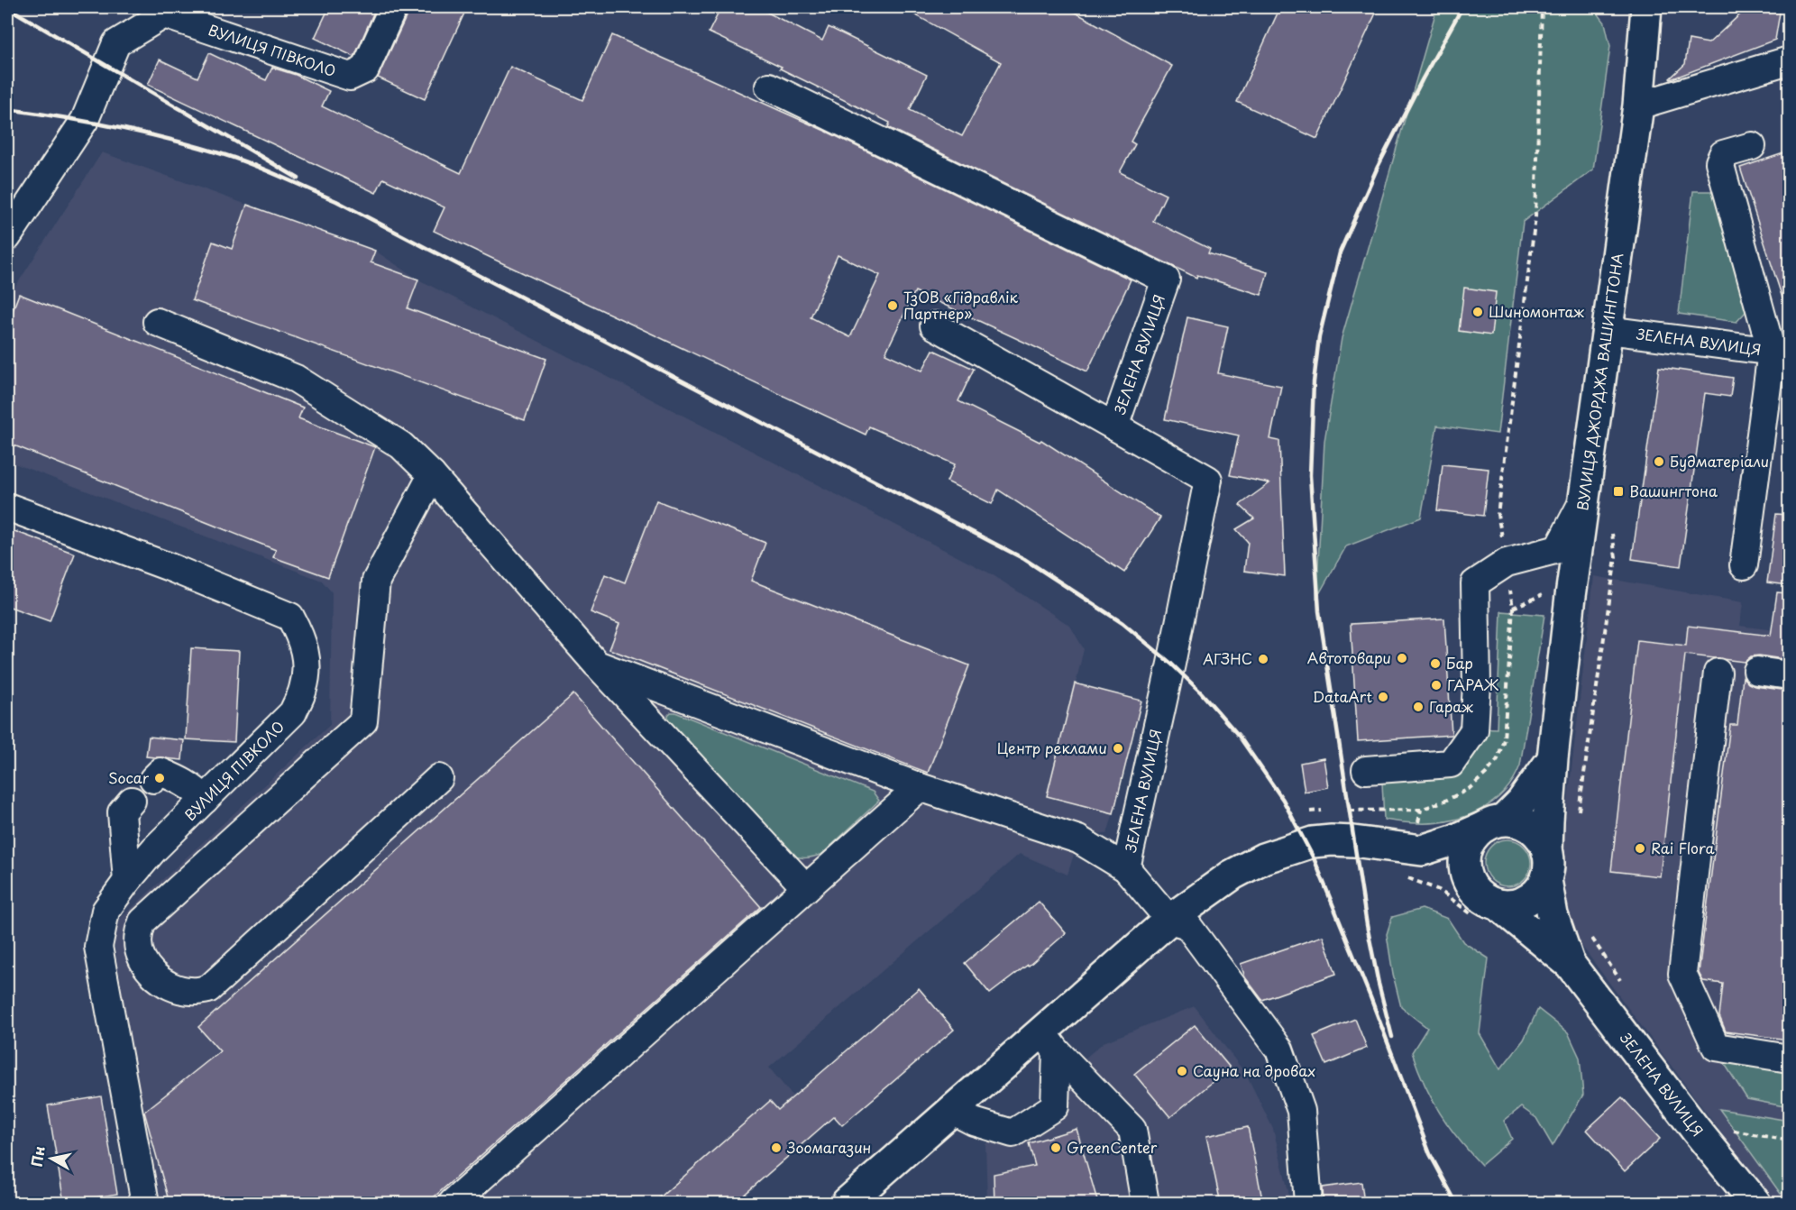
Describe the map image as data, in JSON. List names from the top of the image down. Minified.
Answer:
{"streets":{"main road":["ЗЕЛЕНА ВУЛИЦЯ","ВУЛИЦЯ ДЖОРДЖА ВАШИНГТОНА"],"street":["ВУЛИЦЯ ПІВКОЛО"]},"crossings":[["ЗЕЛЕНА ВУЛИЦЯ","ВУЛИЦЯ ДЖОРДЖА ВАШИНГТОНА"]],"places":{"other":["ТзОВ «Гідравлік Партнер»","Шиномонтаж","Будматеріали","Автотовари","АГЗНС","Бар","ГАРАЖ","DataArt","Гараж","Центр реклами","Socar","Rai Flora","Сауна на дровах","Зоомагазин","GreenCenter"],"transit":["Вашингтона"]},"north":"left"}
